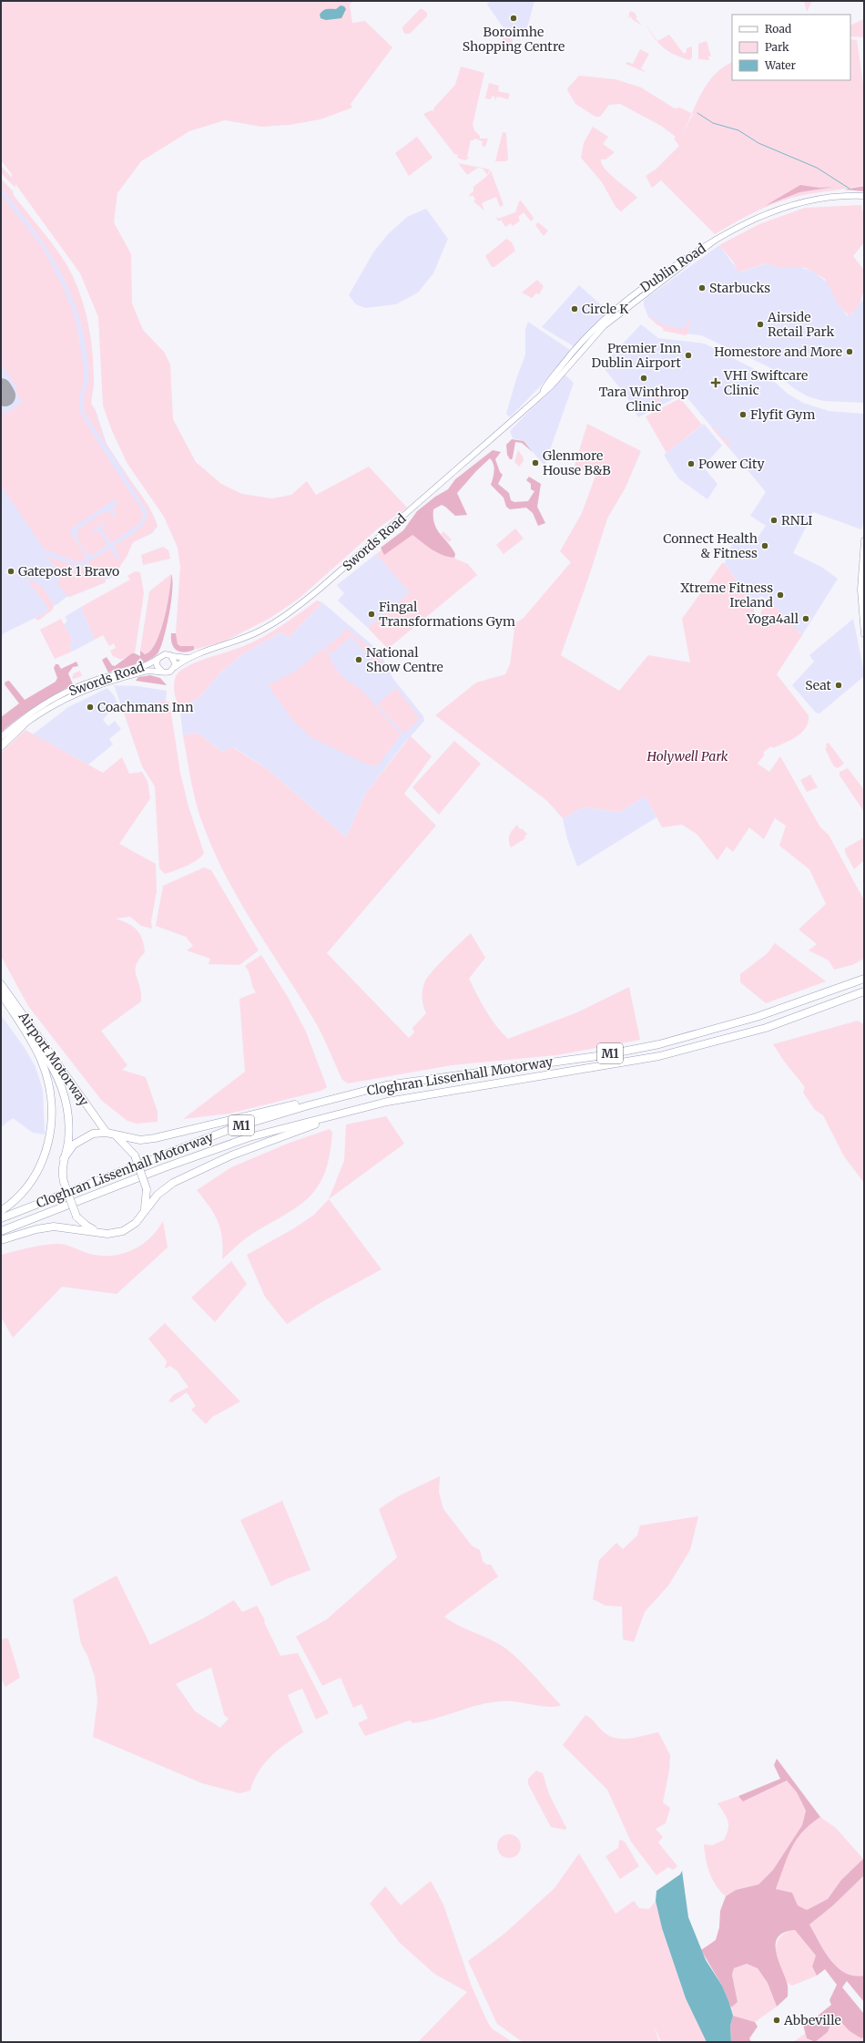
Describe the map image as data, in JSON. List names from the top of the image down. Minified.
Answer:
{"streets":{"highway":["M1","Airport Motorway","Cloghran Lissenhall Motorway"],"main road":["Dublin Road","Swords Road"]},"crossings":[["Dublin Road","Swords Road"],["M1","Airport Motorway"],["M1","Cloghran Lissenhall Motorway"]],"parks":["Holywell Park"],"places":{"other":["Boroimhe Shopping Centre","Starbucks","Circle K","Airside Retail Park","Homestore and More","Premier Inn Dublin Airport","Tara Winthrop Clinic","Flyfit Gym","Glenmore House B&B","Power City","RNLI","Connect Health & Fitness","Gatepost 1 Bravo","Xtreme Fitness Ireland","Fingal Transformations Gym","Yoga4all","National Show Centre","Seat","Coachmans Inn","Abbeville"],"health":["VHI Swiftcare Clinic"]},"legend":["Road","Park","Water"]}
